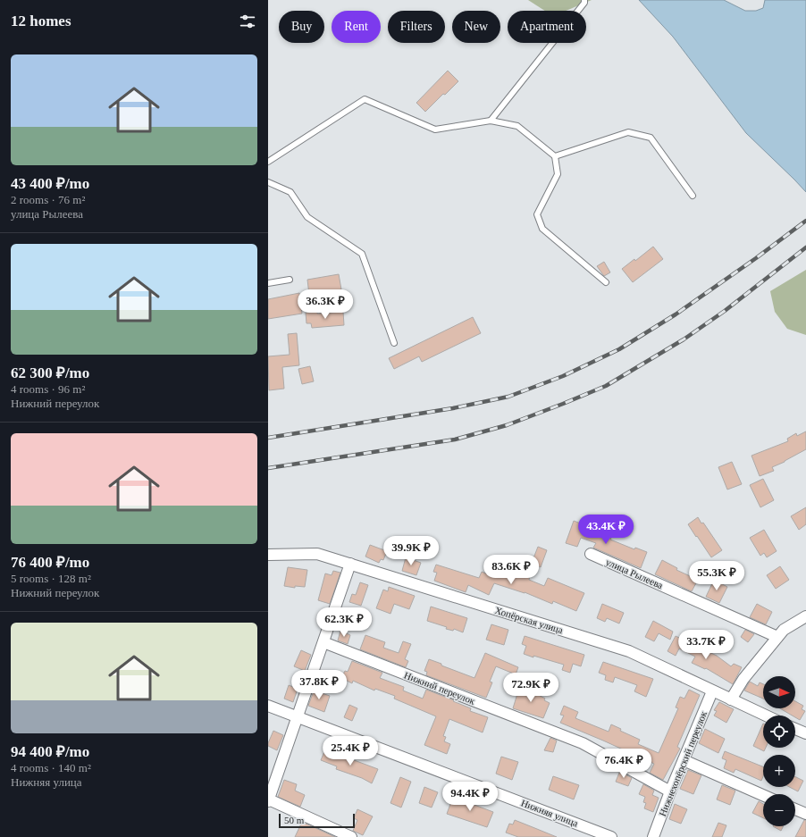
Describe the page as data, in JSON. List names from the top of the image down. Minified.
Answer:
{"streets":{"street":["улица Рылеева","Хопёрская улица","Нижний переулок","Нижнехопёрский переулок","Нижняя улица"]},"crossings":[["Хопёрская улица","Нижнехопёрский переулок"],["Нижний переулок","Нижнехопёрский переулок"]],"scale_bar":"50 m","north":"right","page":{"heading":"12 homes","chip":["Buy","Rent","Filters","New","Apartment"],"list":[{"name":"43 400 ₽/mo","note":"2 rooms · 76 m² · улица Рылеева"},{"name":"62 300 ₽/mo","note":"4 rooms · 96 m² · Нижний переулок"},{"name":"76 400 ₽/mo","note":"5 rooms · 128 m² · Нижний переулок"},{"name":"94 400 ₽/mo","note":"4 rooms · 140 m² · Нижняя улица"}],"price":["36.3K ₽","43.4K ₽","39.9K ₽","83.6K ₽","55.3K ₽","62.3K ₽","33.7K ₽","37.8K ₽","72.9K ₽","25.4K ₽","76.4K ₽","94.4K ₽"],"map_buttons":["+","−"],"scale":"50 m"}}
